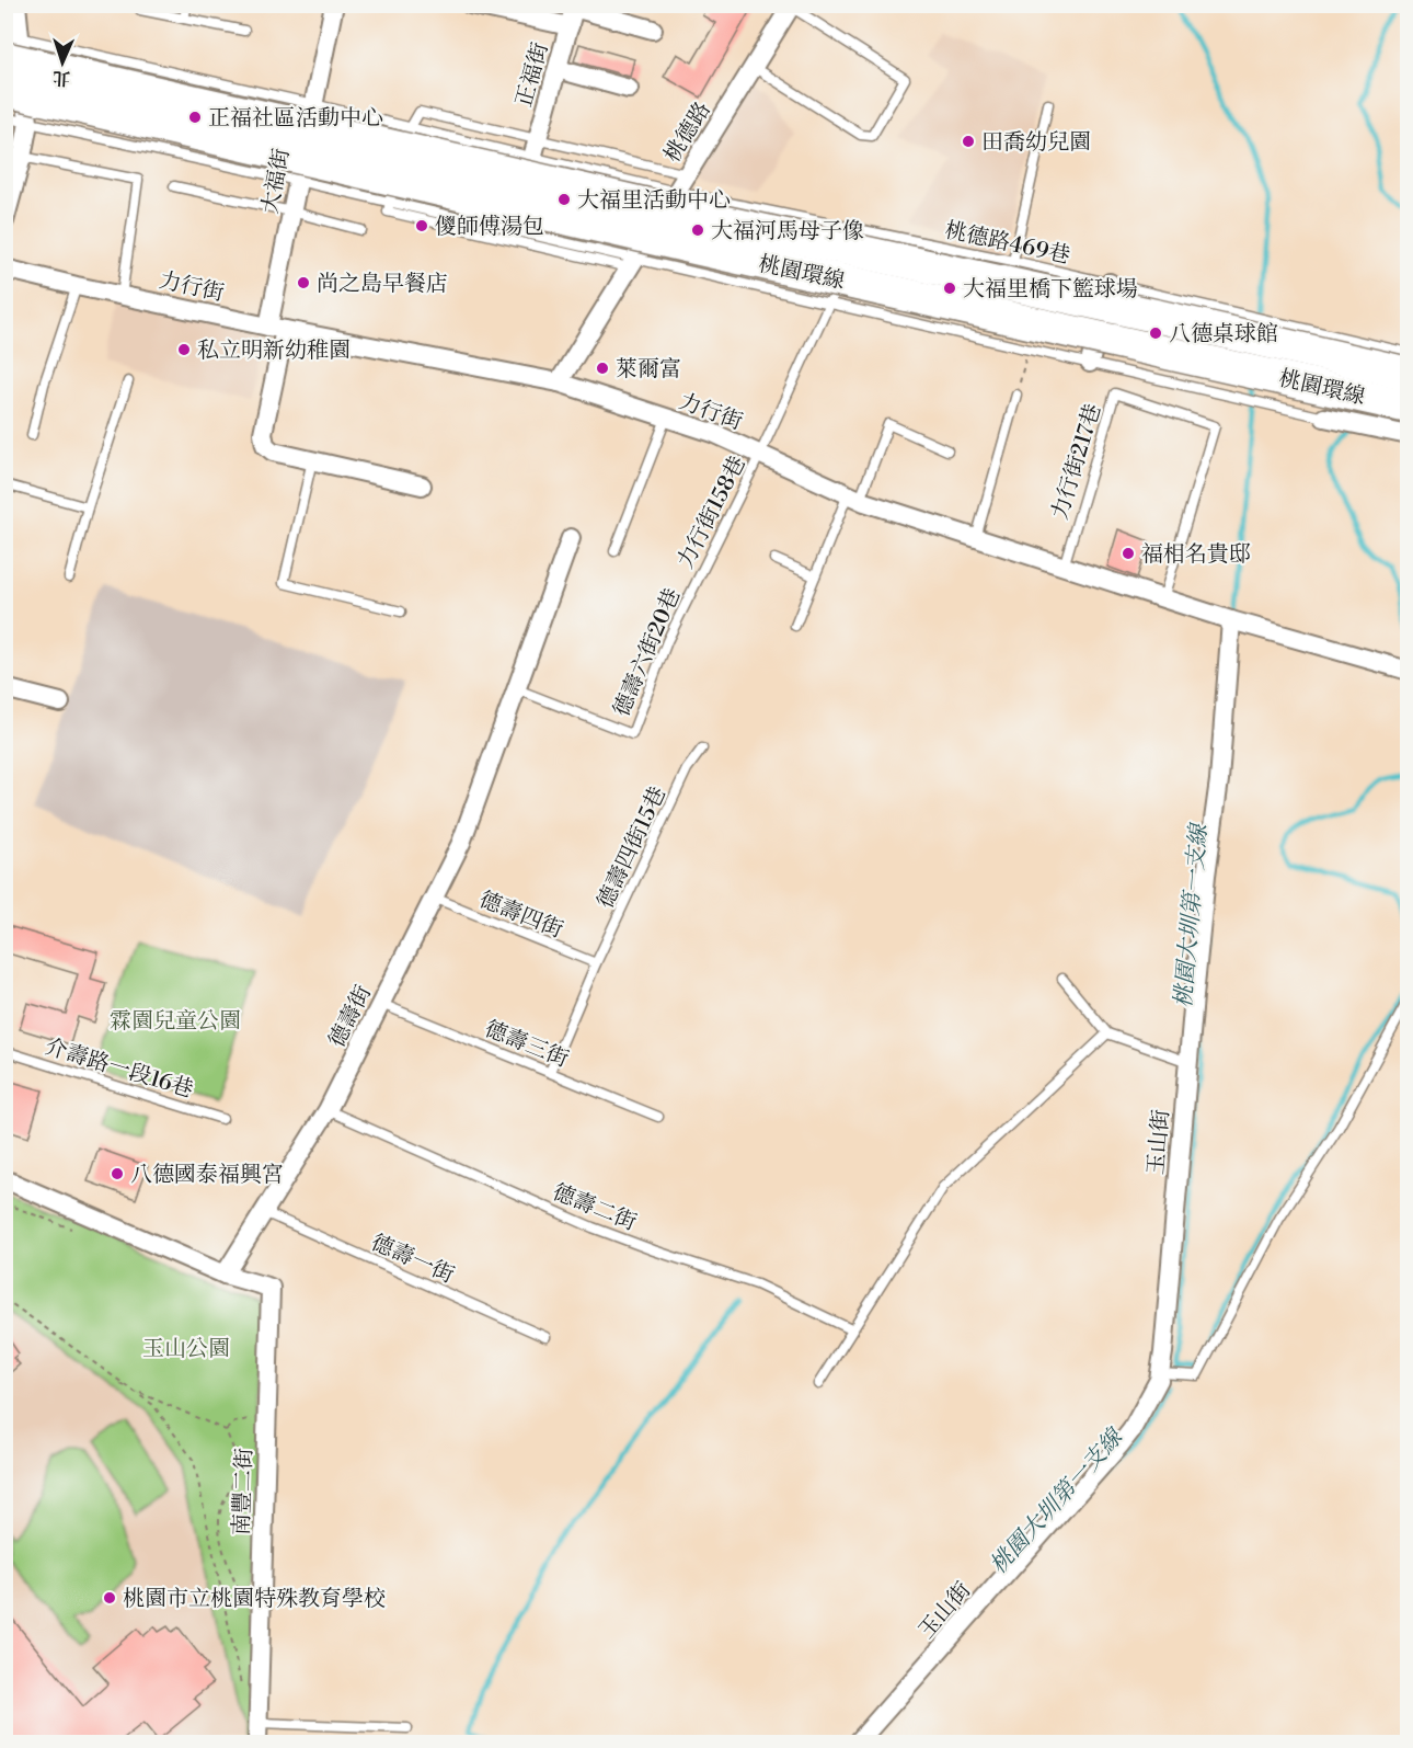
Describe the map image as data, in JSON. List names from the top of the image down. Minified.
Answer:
{"streets":{"highway":["桃園環線"],"street":["正福街","桃德路","大福街","力行街","德壽街","玉山街","南豐二街"],"lane":["桃德路469巷","力行街217巷","力行街158巷","德壽六街20巷","德壽四街15巷","德壽四街","德壽三街","介壽路一段16巷","德壽二街","德壽一街"]},"crossings":[["正福街","桃德路469巷"],["桃德路","桃德路469巷"],["桃德路","力行街"],["大福街","力行街"],["力行街","力行街217巷"],["力行街","力行街158巷"],["力行街","玉山街"],["力行街158巷","德壽六街20巷"],["德壽六街20巷","德壽街"],["德壽四街15巷","德壽四街"],["德壽四街15巷","德壽三街"],["德壽四街","德壽街"],["德壽街","德壽三街"],["德壽街","德壽二街"],["德壽街","德壽一街"],["德壽街","南豐二街"]],"water":["桃園大圳第一支線"],"parks":["霖園兒童公園","玉山公園"],"places":["正福社區活動中心","田喬幼兒園","大福里活動中心","儍師傅湯包","大福河馬母子像","尚之島早餐店","大福里橋下籃球場","八德桌球館","私立明新幼稚園","萊爾富","福相名貴邸","八德國泰福興宮","桃園市立桃園特殊教育學校"],"north":"bottom"}
